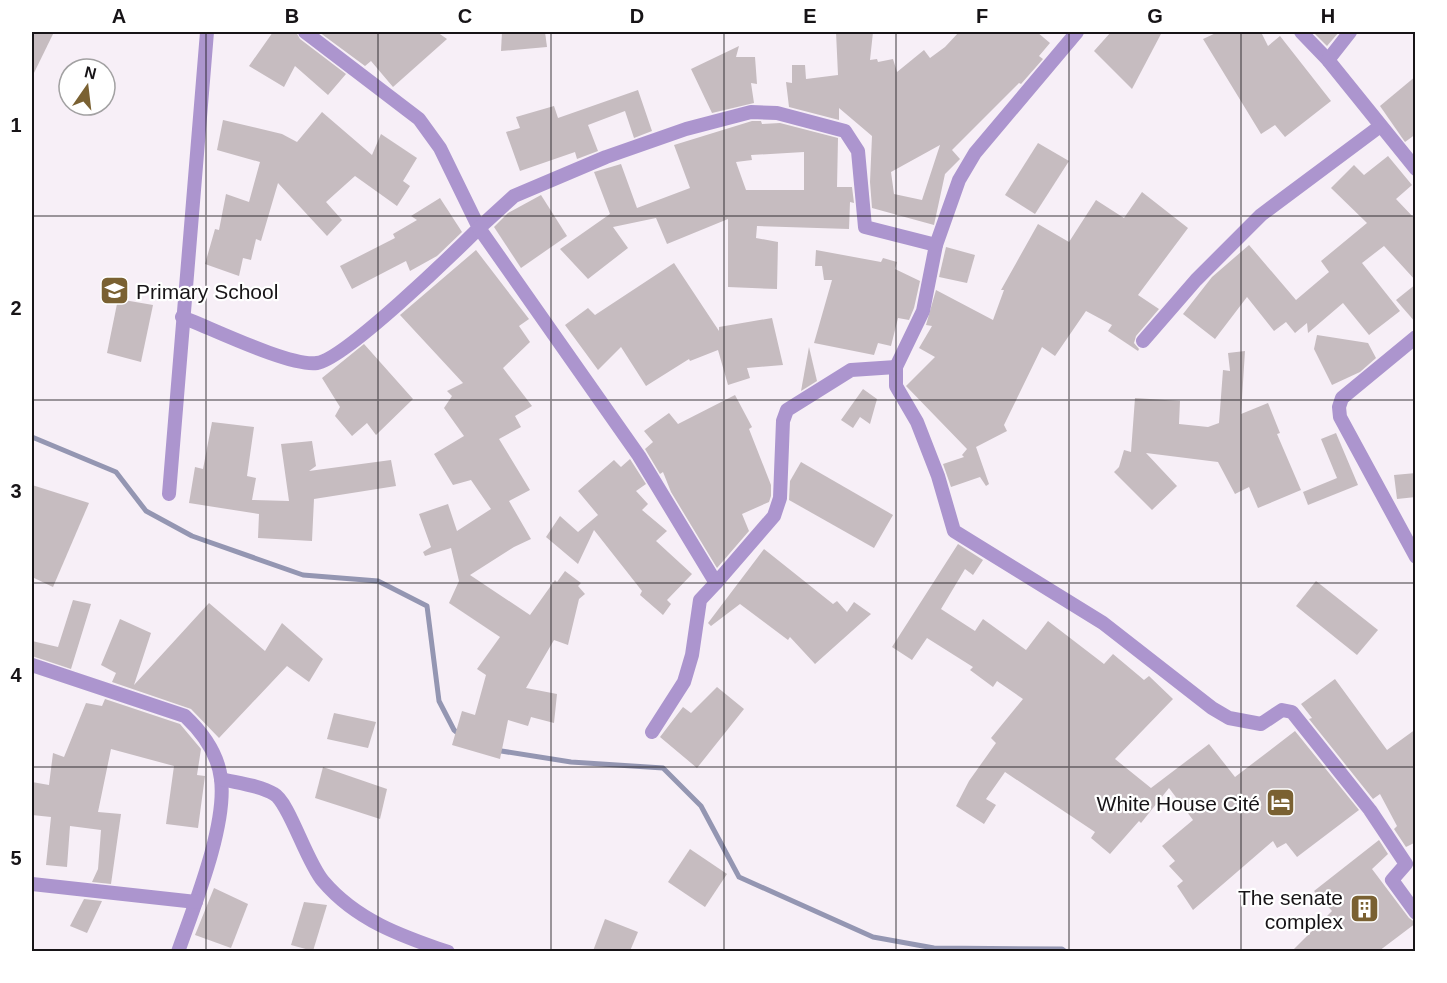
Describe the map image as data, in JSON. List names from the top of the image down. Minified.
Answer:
{"places":{"school or university":["Primary School"],"hotel":["White House Cité"],"building":["The senate complex"]},"north":"top","grid":{"columns":["A","B","C","D","E","F","G","H"],"rows":["1","2","3","4","5"]}}
